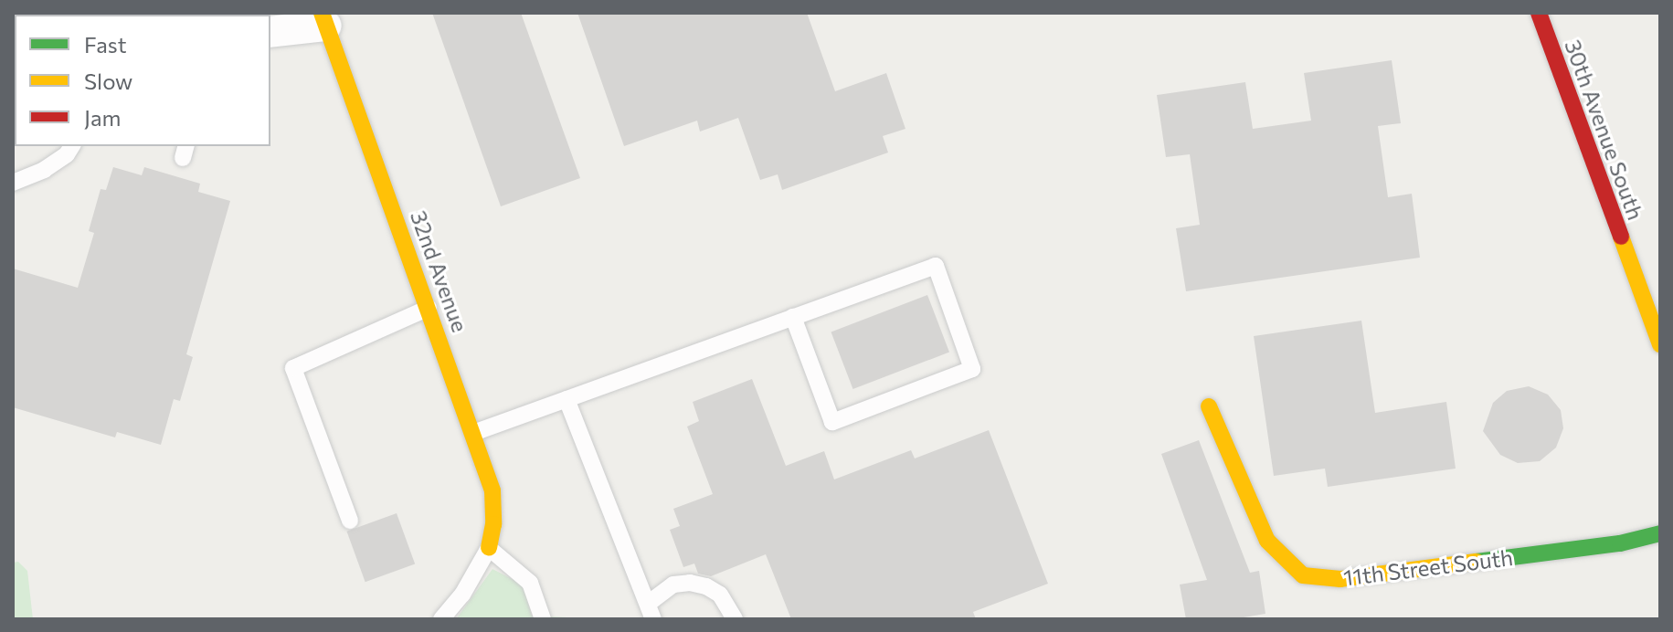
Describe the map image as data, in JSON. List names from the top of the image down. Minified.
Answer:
{"streets":{"street":["30th Avenue South","32nd Avenue","11th Street South"]},"legend":["Fast","Slow","Jam"]}
